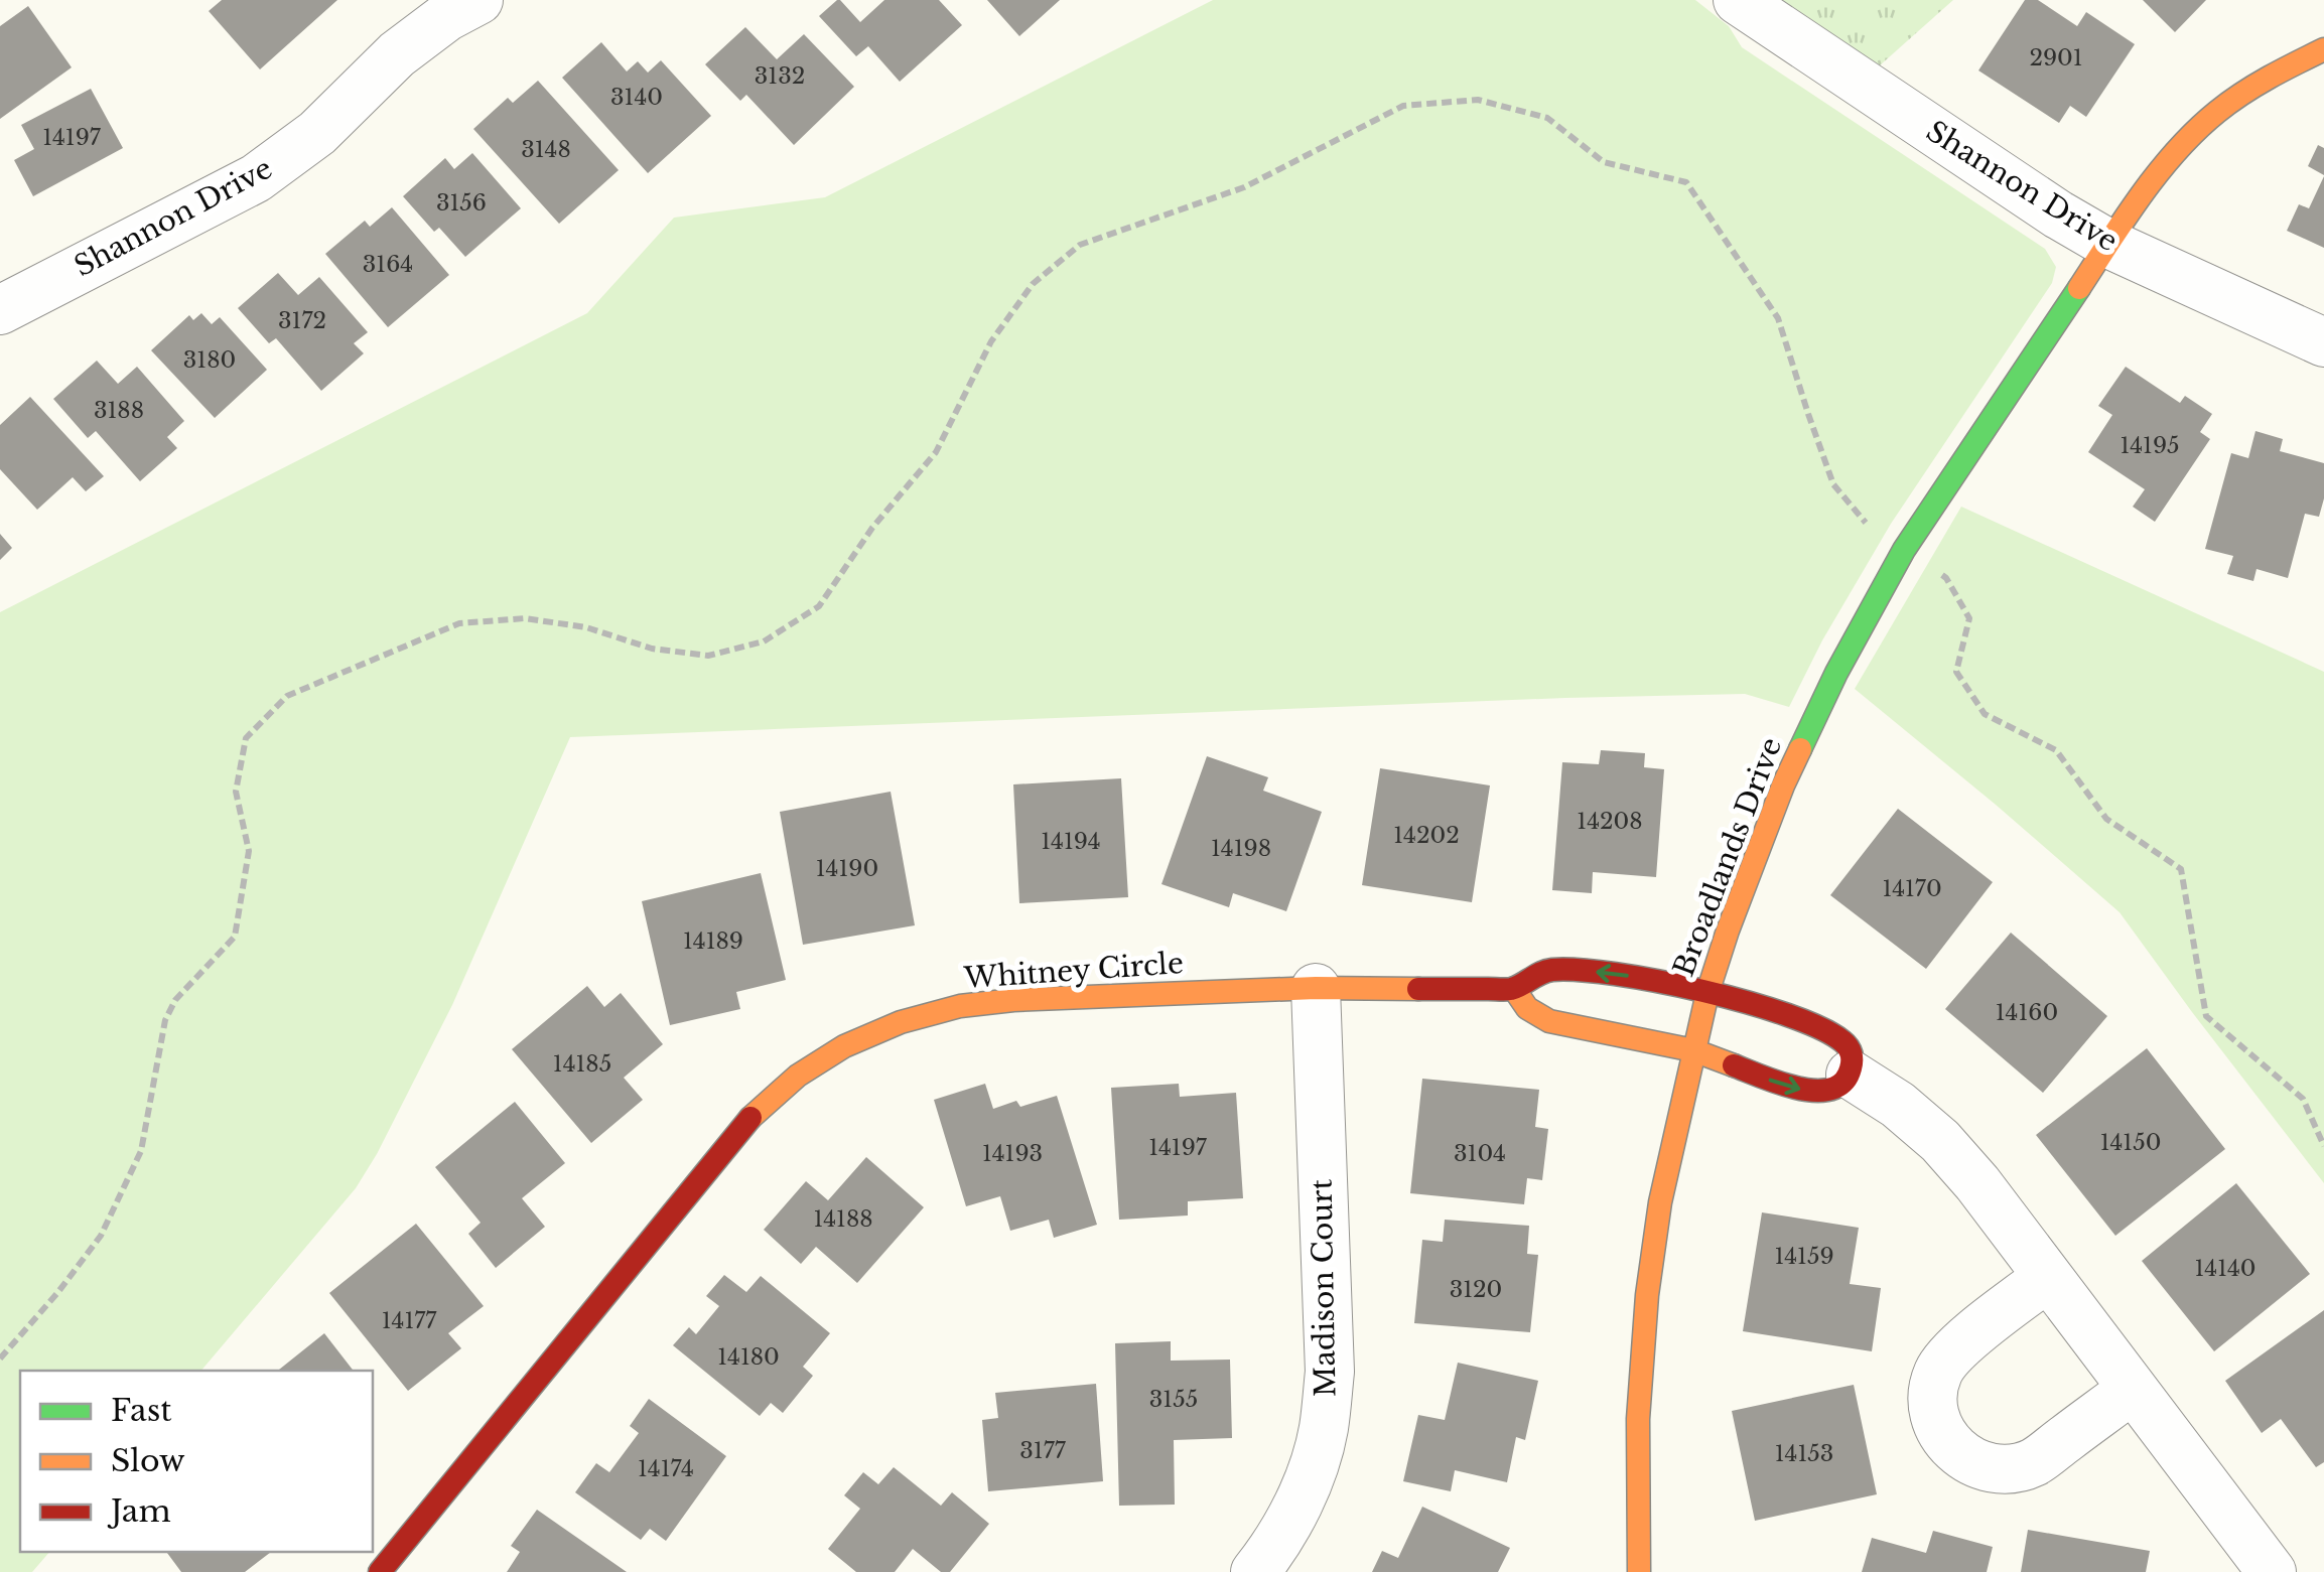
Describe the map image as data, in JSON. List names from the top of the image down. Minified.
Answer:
{"streets":{"street":["Shannon Drive","Broadlands Drive","Whitney Circle","Madison Court"]},"crossings":[["Shannon Drive","Broadlands Drive"],["Broadlands Drive","Whitney Circle"],["Whitney Circle","Madison Court"]],"house_numbers":["2901","3132","3140","14197","3148","3156","3164","3172","3180","3188","14195","14208","14202","14194","14198","14190","14170","14189","14160","14185","14150","14197","14193","3104","14188","14159","14140","3120","14177","14180","3155","3177","14153","14174"],"legend":["Fast","Slow","Jam"]}
